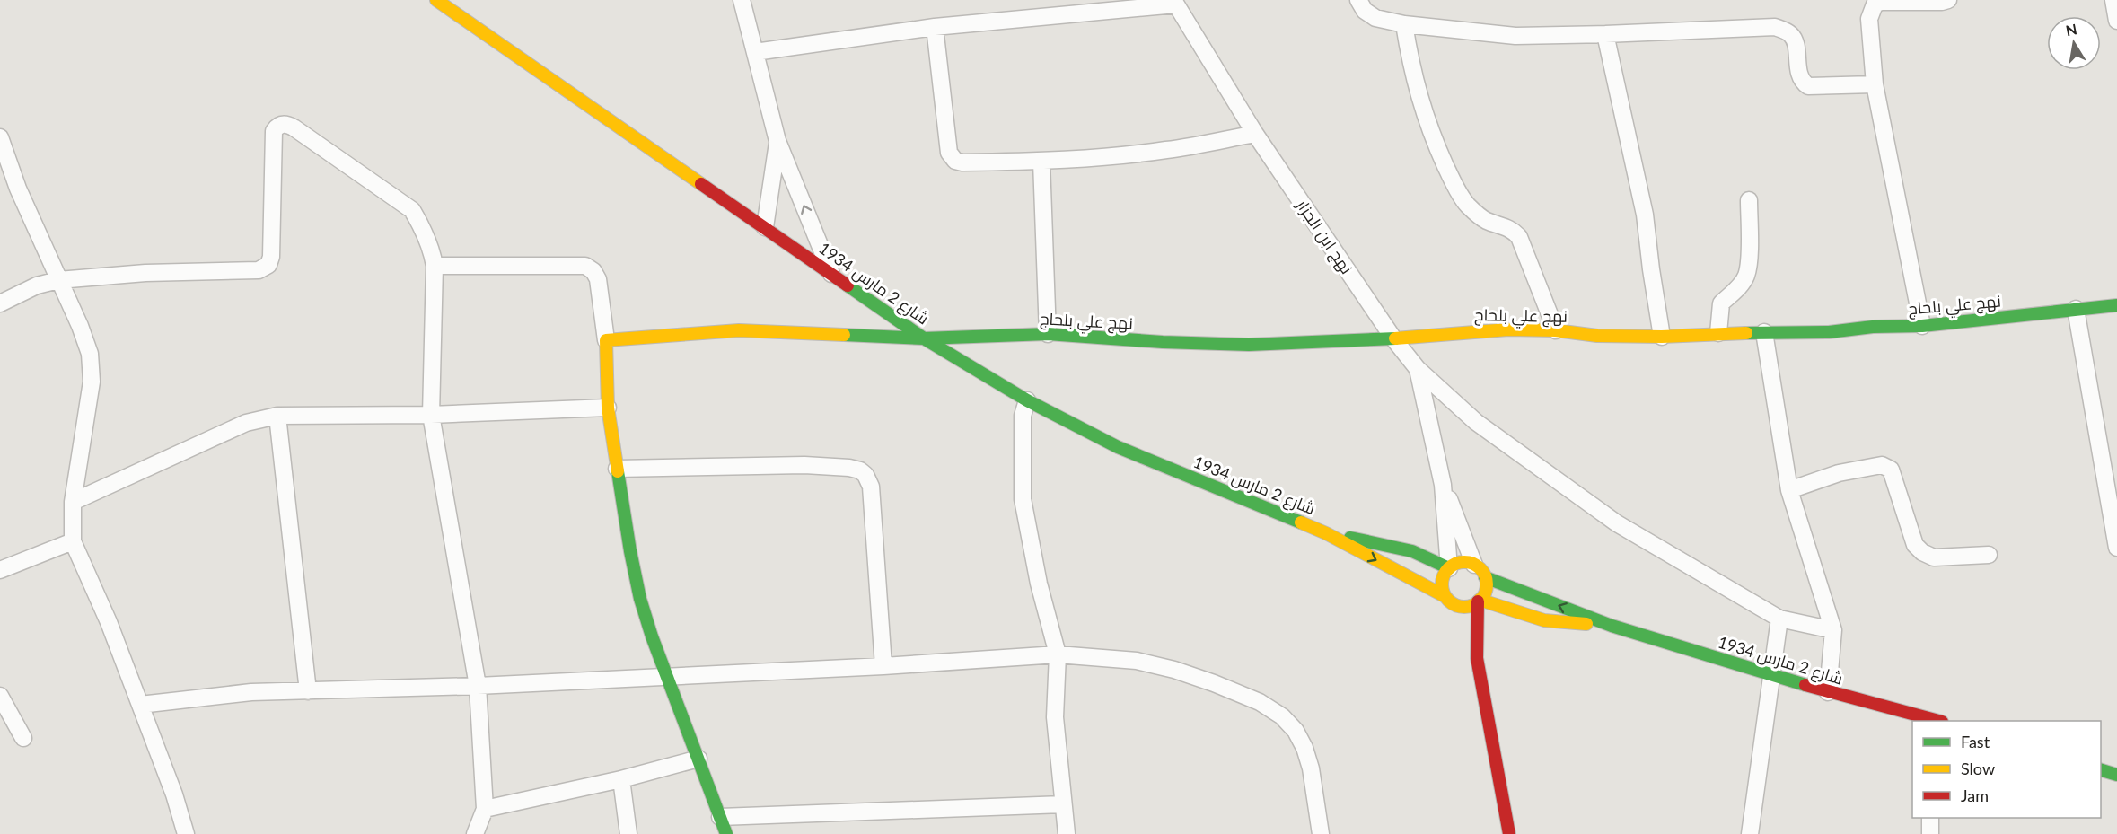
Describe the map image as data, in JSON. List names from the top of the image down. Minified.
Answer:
{"streets":{"street":["نهج ابن الجزار","شارع 2 مارس 1934","نهج علي بلحاج"]},"crossings":[["نهج ابن الجزار","نهج علي بلحاج"],["شارع 2 مارس 1934","نهج علي بلحاج"]],"legend":["Fast","Slow","Jam"],"north":"top"}
